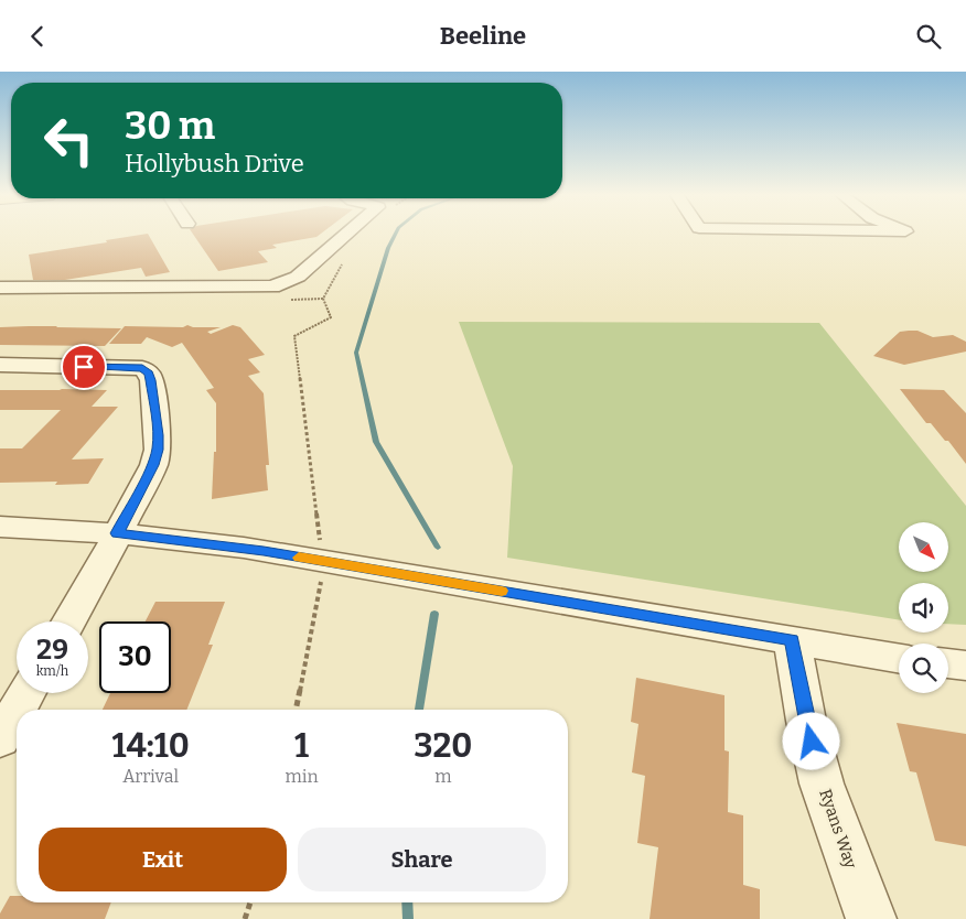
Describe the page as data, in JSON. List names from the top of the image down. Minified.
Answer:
{"streets":{"street":["Ryans Way"]},"north":"bottom right","page":{"header":"Beeline","turn":["30 m","Hollybush Drive"],"speed":"29 km/h","limit":"30","eta":["14:10","Arrival","1","min","320","m"],"buttons":["Exit","Share"]}}
